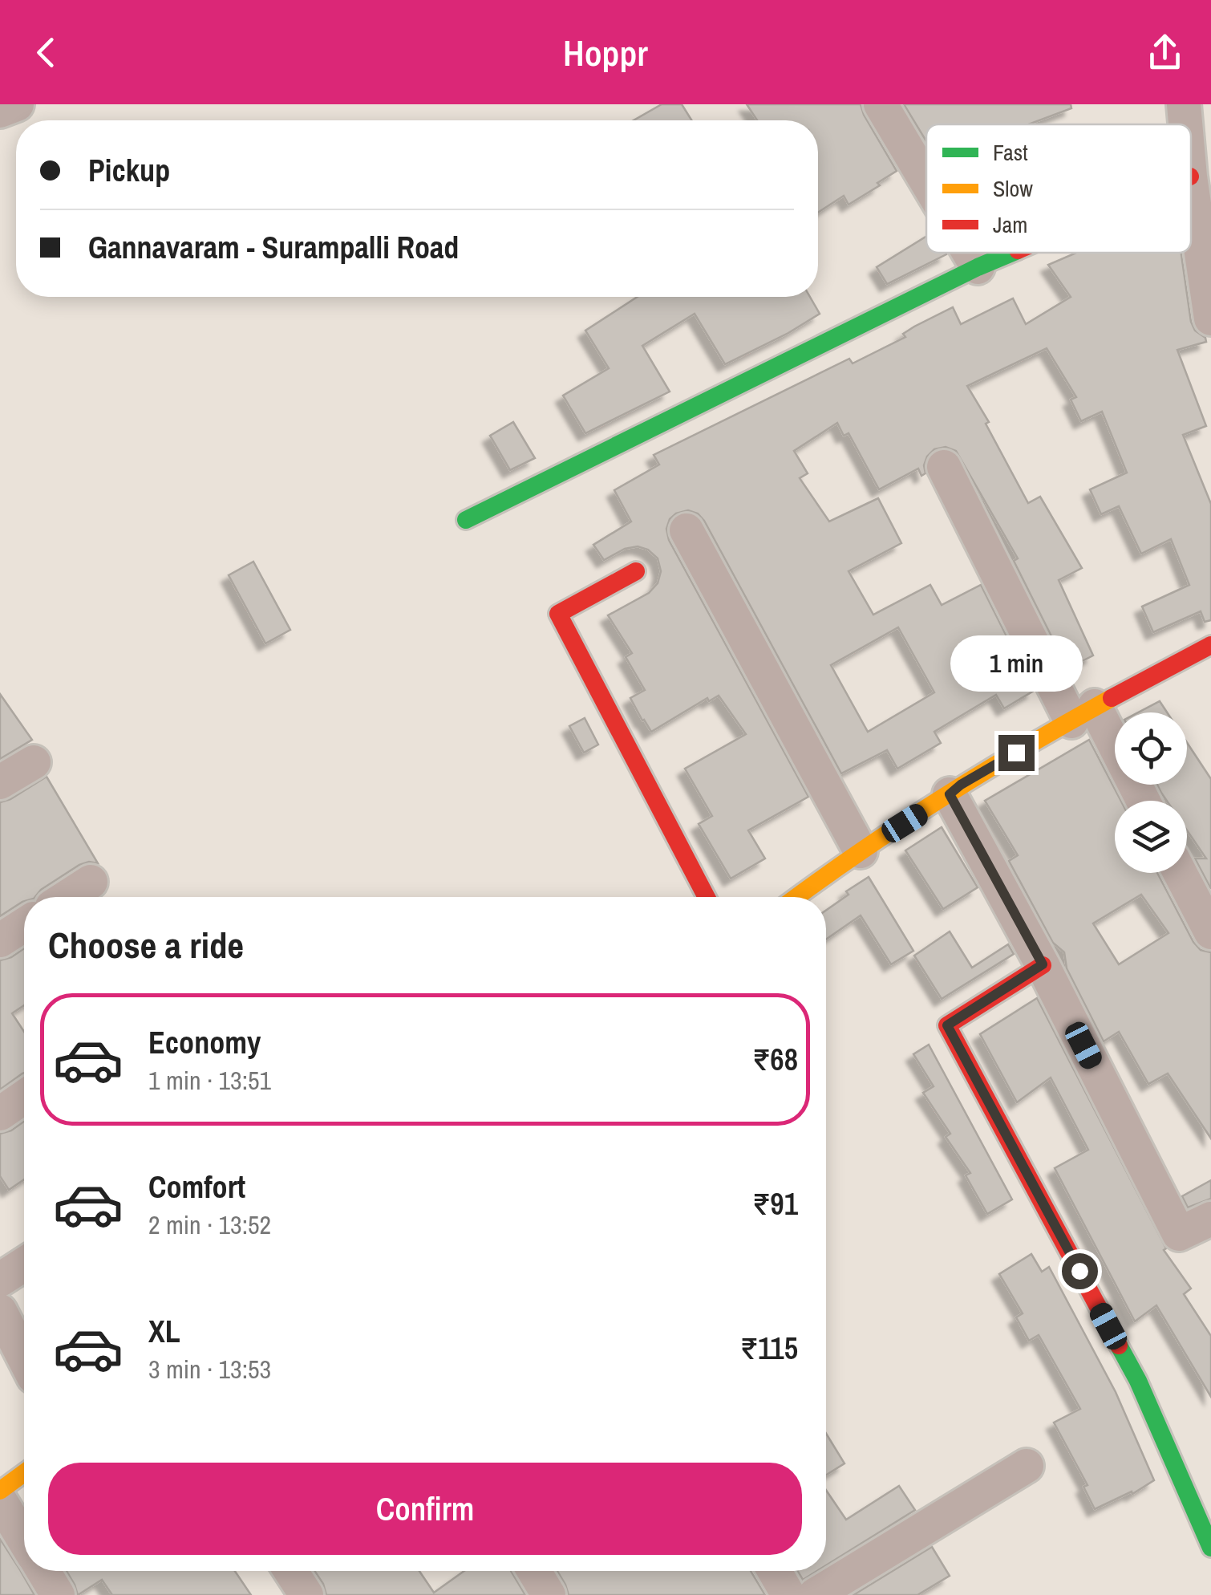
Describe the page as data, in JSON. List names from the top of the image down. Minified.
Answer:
{"legend":["Fast","Slow","Jam"],"page":{"header":"Hoppr","banner":["Pickup","Gannavaram - Surampalli Road"],"bubble":"1 min","heading":"Choose a ride","list":[{"name":"Economy","note":"1 min · 13:51","value":"₹68"},{"name":"Comfort","note":"2 min · 13:52","value":"₹91"},{"name":"XL","note":"3 min · 13:53","value":"₹115"}],"buttons":"Confirm"}}
